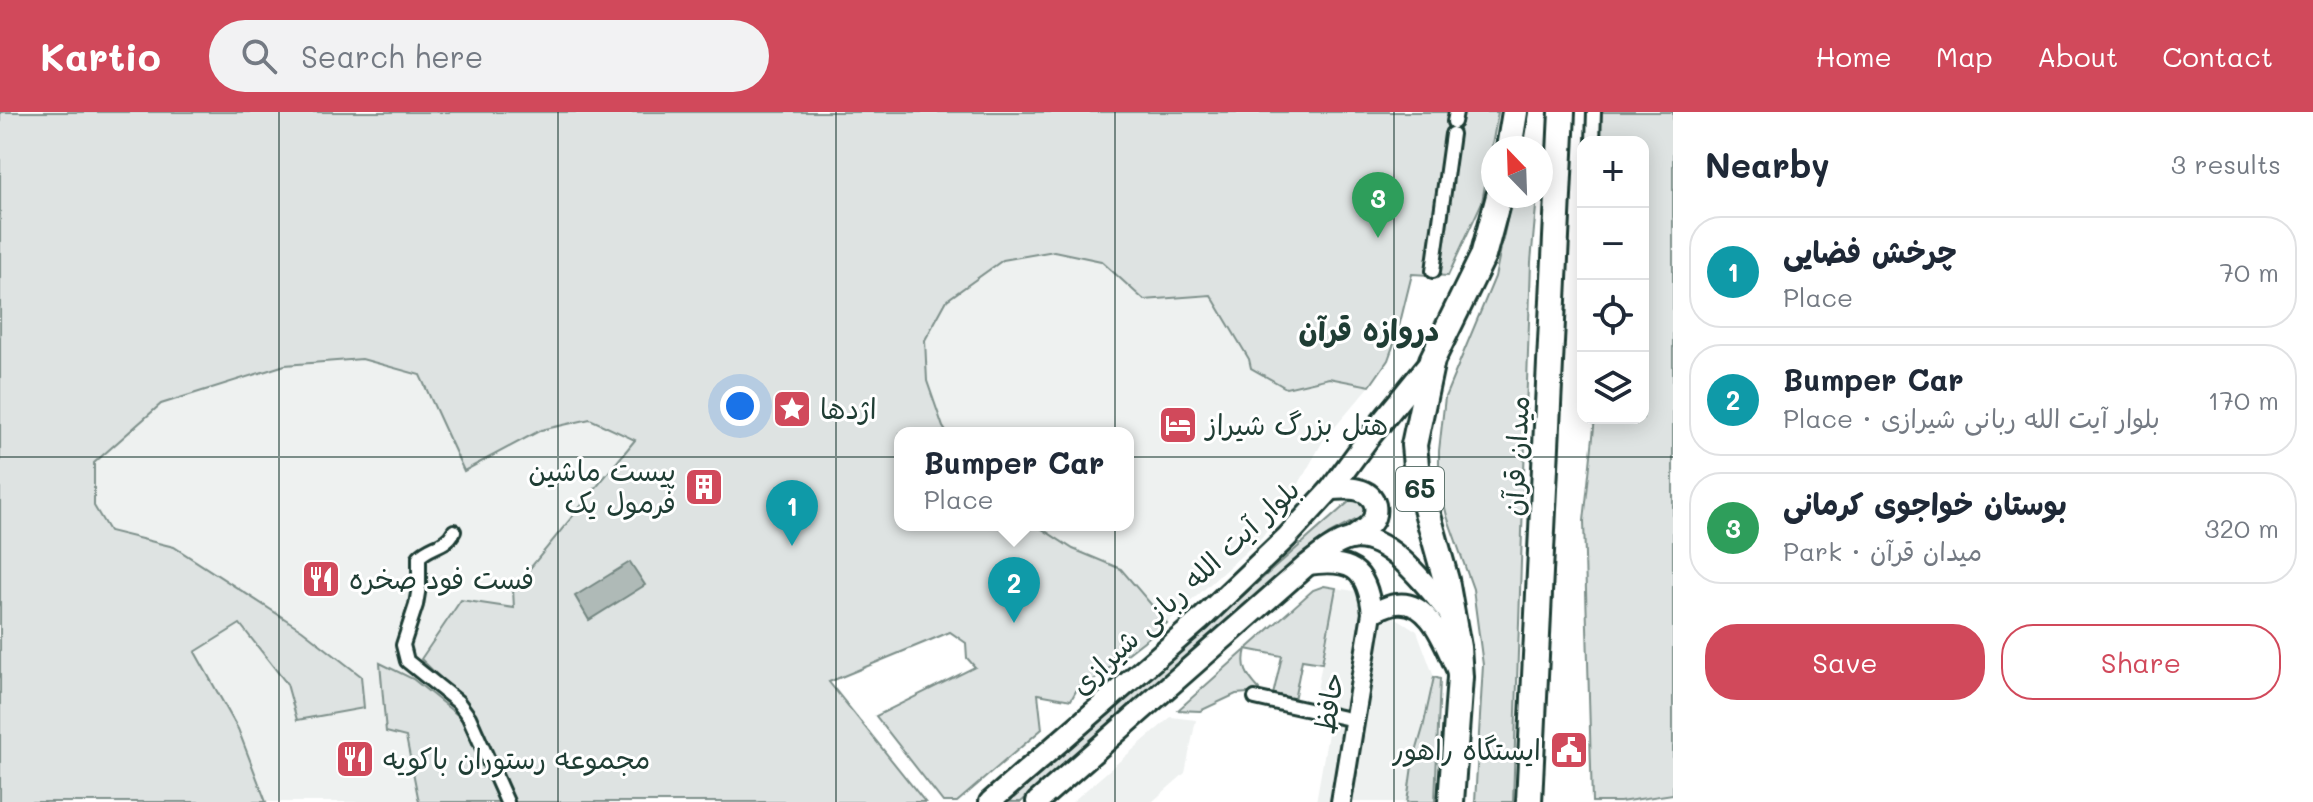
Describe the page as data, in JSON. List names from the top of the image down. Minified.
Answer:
{"streets":{"highway":["میدان قرآن","65"],"main road":["بلوار آیت الله ربانی شیرازی","حافظ"]},"crossings":[["65","بلوار آیت الله ربانی شیرازی"]],"districts":["دروازه قرآن"],"places":{"place":["اژدها"],"hotel":["هتل بزرگ شیراز"],"building":["پیست ماشین فرمول یک"],"restaurant":["فست فود صخره","مجموعه رستوران باکویه"],"public building":["ایستگاه راهور"]},"north":"top left","page":{"header":"Kartio","search":"Search here","nav":["Home","Map","About","Contact"],"heading":["Nearby","3 results"],"map_buttons":["+","−"],"pins":["3","1","2"],"list":[{"mark":"1","name":"چرخش فضایی","note":"Place","value":"70 m"},{"mark":"2","name":"Bumper Car","note":"Place · بلوار آیت الله ربانی شیرازی","value":"170 m"},{"mark":"3","name":"بوستان خواجوی کرمانی","note":"Park · میدان قرآن","value":"320 m"}],"popup":["Bumper Car","Place"],"buttons":["Save","Share"]}}
